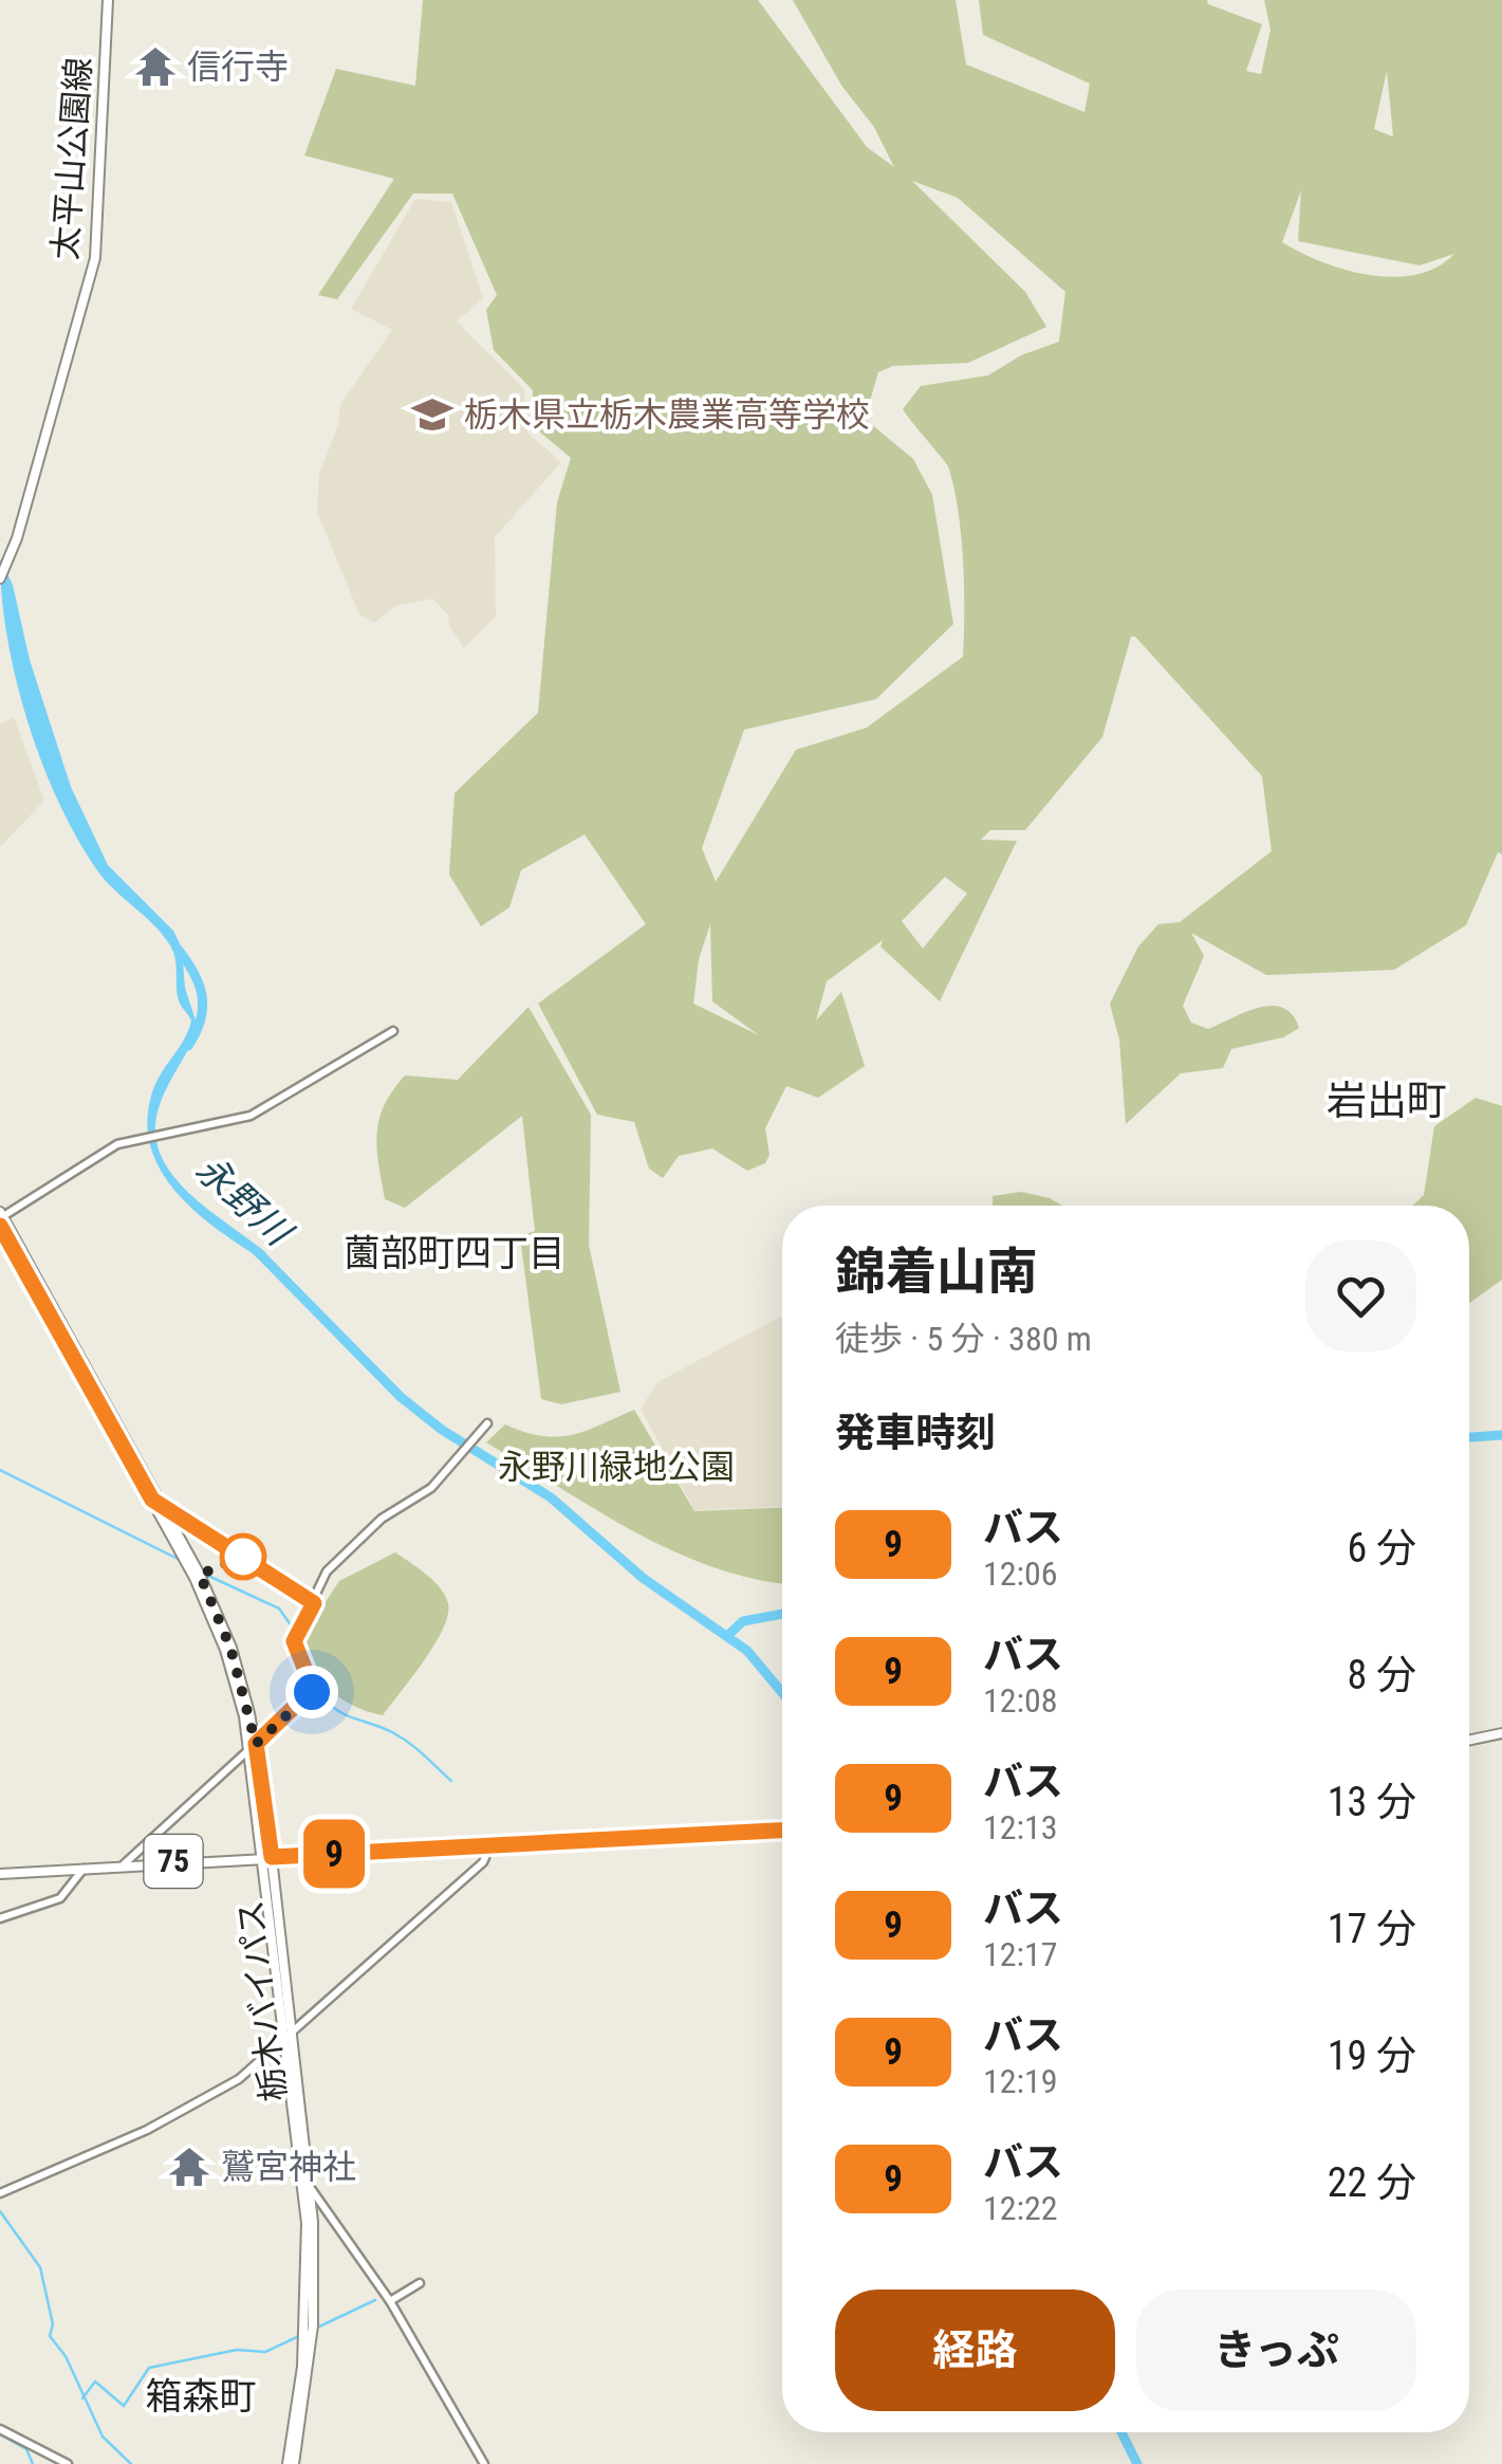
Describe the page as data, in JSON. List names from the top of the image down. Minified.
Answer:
{"streets":{"main road":["太平山公園線","75","栃木バイパス"]},"crossings":[["75","栃木バイパス"]],"districts":["岩出町","薗部町四丁目","箱森町"],"water":["永野川"],"parks":["永野川緑地公園"],"places":{"temple":["信行寺","鷲宮神社"],"school or university":["栃木県立栃木農業高等学校"]},"lines":["bus line 9"],"page":{"on_map":"9","heading":[["錦着山南","徒歩 · 5 分 · 380 m"],"発車時刻"],"list":[{"mark":"9","name":"バス","note":"12:06","value":"6 分"},{"mark":"9","name":"バス","note":"12:08","value":"8 分"},{"mark":"9","name":"バス","note":"12:13","value":"13 分"},{"mark":"9","name":"バス","note":"12:17","value":"17 分"},{"mark":"9","name":"バス","note":"12:19","value":"19 分"},{"mark":"9","name":"バス","note":"12:22","value":"22 分"}],"buttons":["経路","きっぷ"]}}
